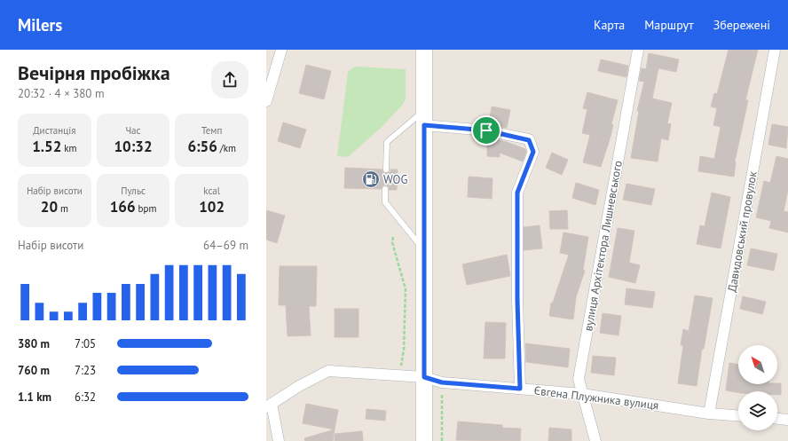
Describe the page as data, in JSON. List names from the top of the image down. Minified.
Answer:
{"streets":{"street":["Давидовський провулок","вулиця Архітектора Лишневського","Євгена Плужника вулиця"]},"crossings":[["Давидовський провулок","Євгена Плужника вулиця"],["вулиця Архітектора Лишневського","Євгена Плужника вулиця"]],"places":{"fuel station":["WOG"]},"north":"top left","page":{"header":"Milers","nav":["Карта","Маршрут","Збережені"],"heading":["Вечірня пробіжка","20:32 · 4 × 380 m"],"stats":[["Дистанція","1.52 km"],["Час","10:32"],["Темп","6:56 /km"],["Набір висоти","20 m"],["Пульс","166 bpm"],["kcal","102"]],"chart":["Набір висоти","64–69 m"],"list":[{"name":"380 m","note":"7:05"},{"name":"760 m","note":"7:23"},{"name":"1.1 km","note":"6:32"}]}}
